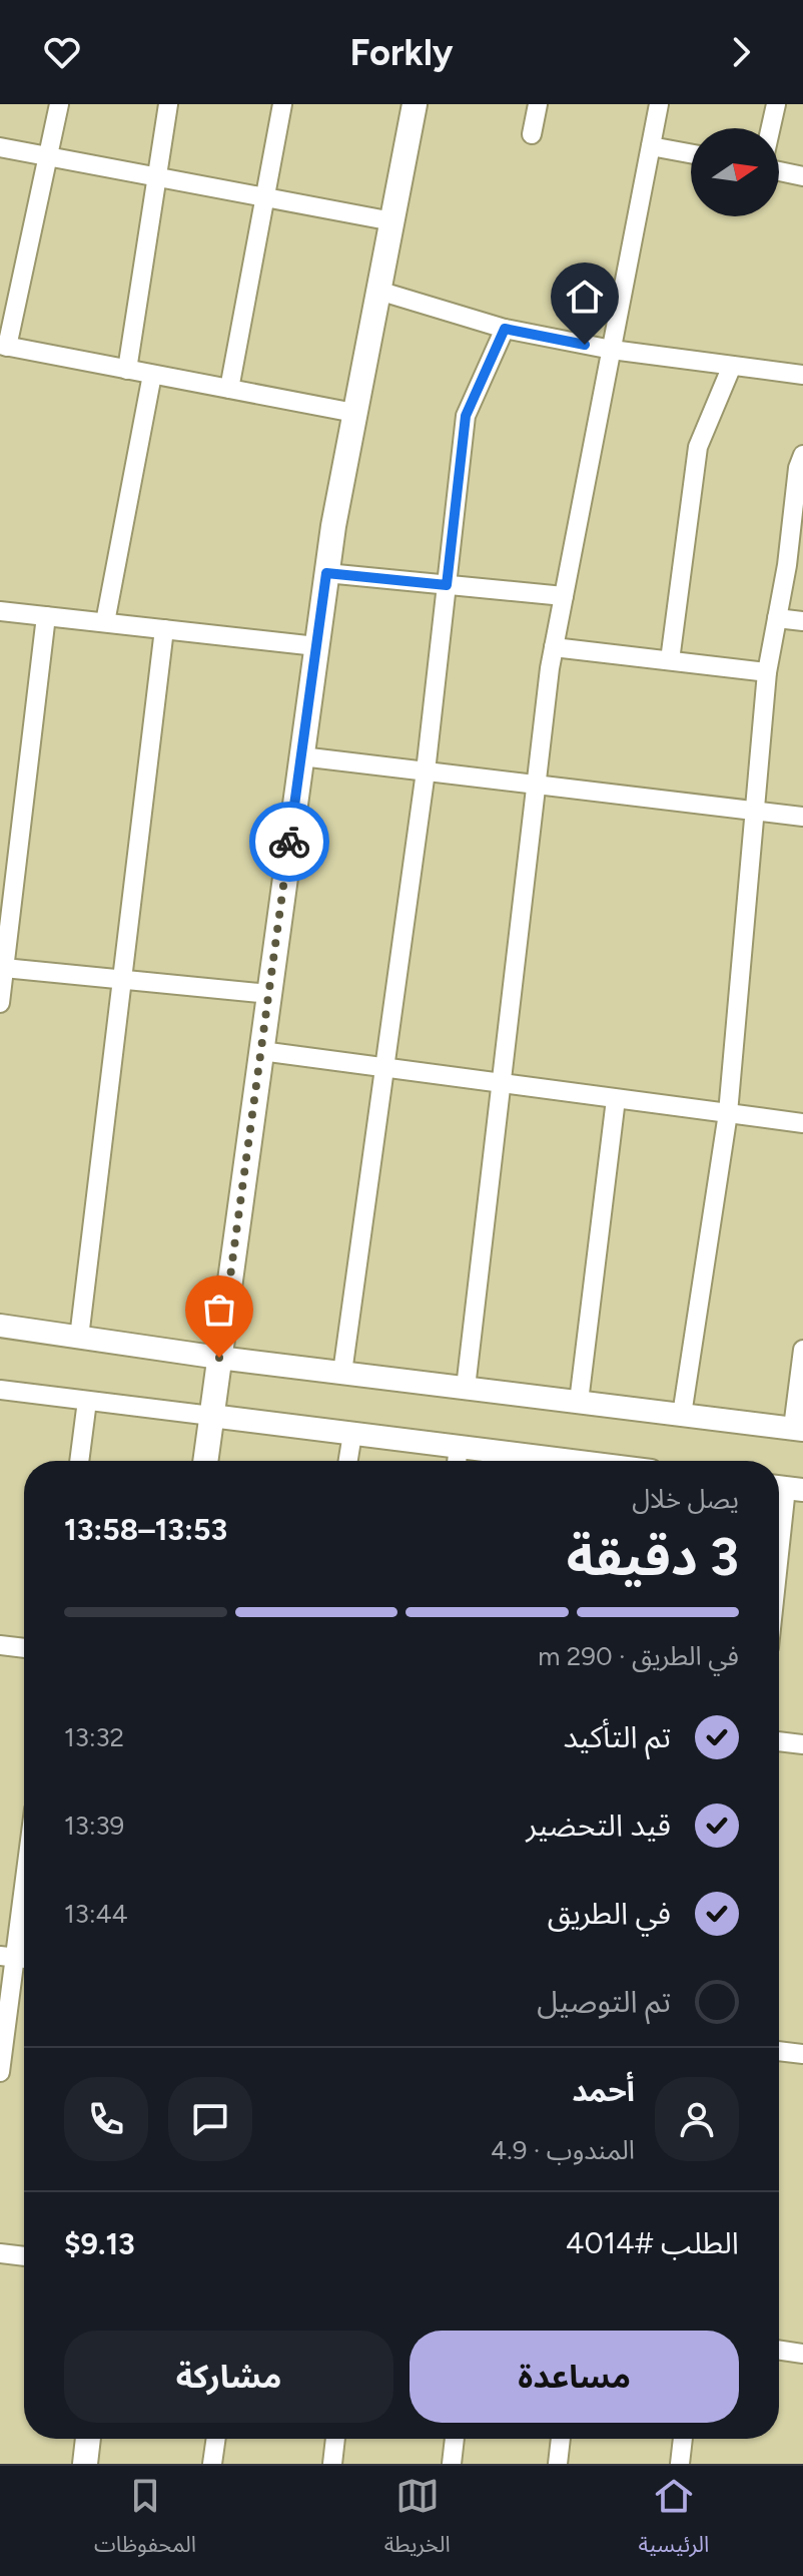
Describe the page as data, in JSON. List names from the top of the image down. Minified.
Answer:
{"north":"right","page":{"header":"Forkly","heading":["3 دقيقة","يصل خلال","13:53–13:58"],"panel":["أحمد","المندوب · 4.9","الطلب #4014","$9.13"],"bar":"في الطريق · 290 m","list":[["تم التأكيد","13:32"],["قيد التحضير","13:39"],["في الطريق","13:44"],"تم التوصيل"],"buttons":["مساعدة","مشاركة"],"tabs":["الرئيسية","الخريطة","المحفوظات"]}}
